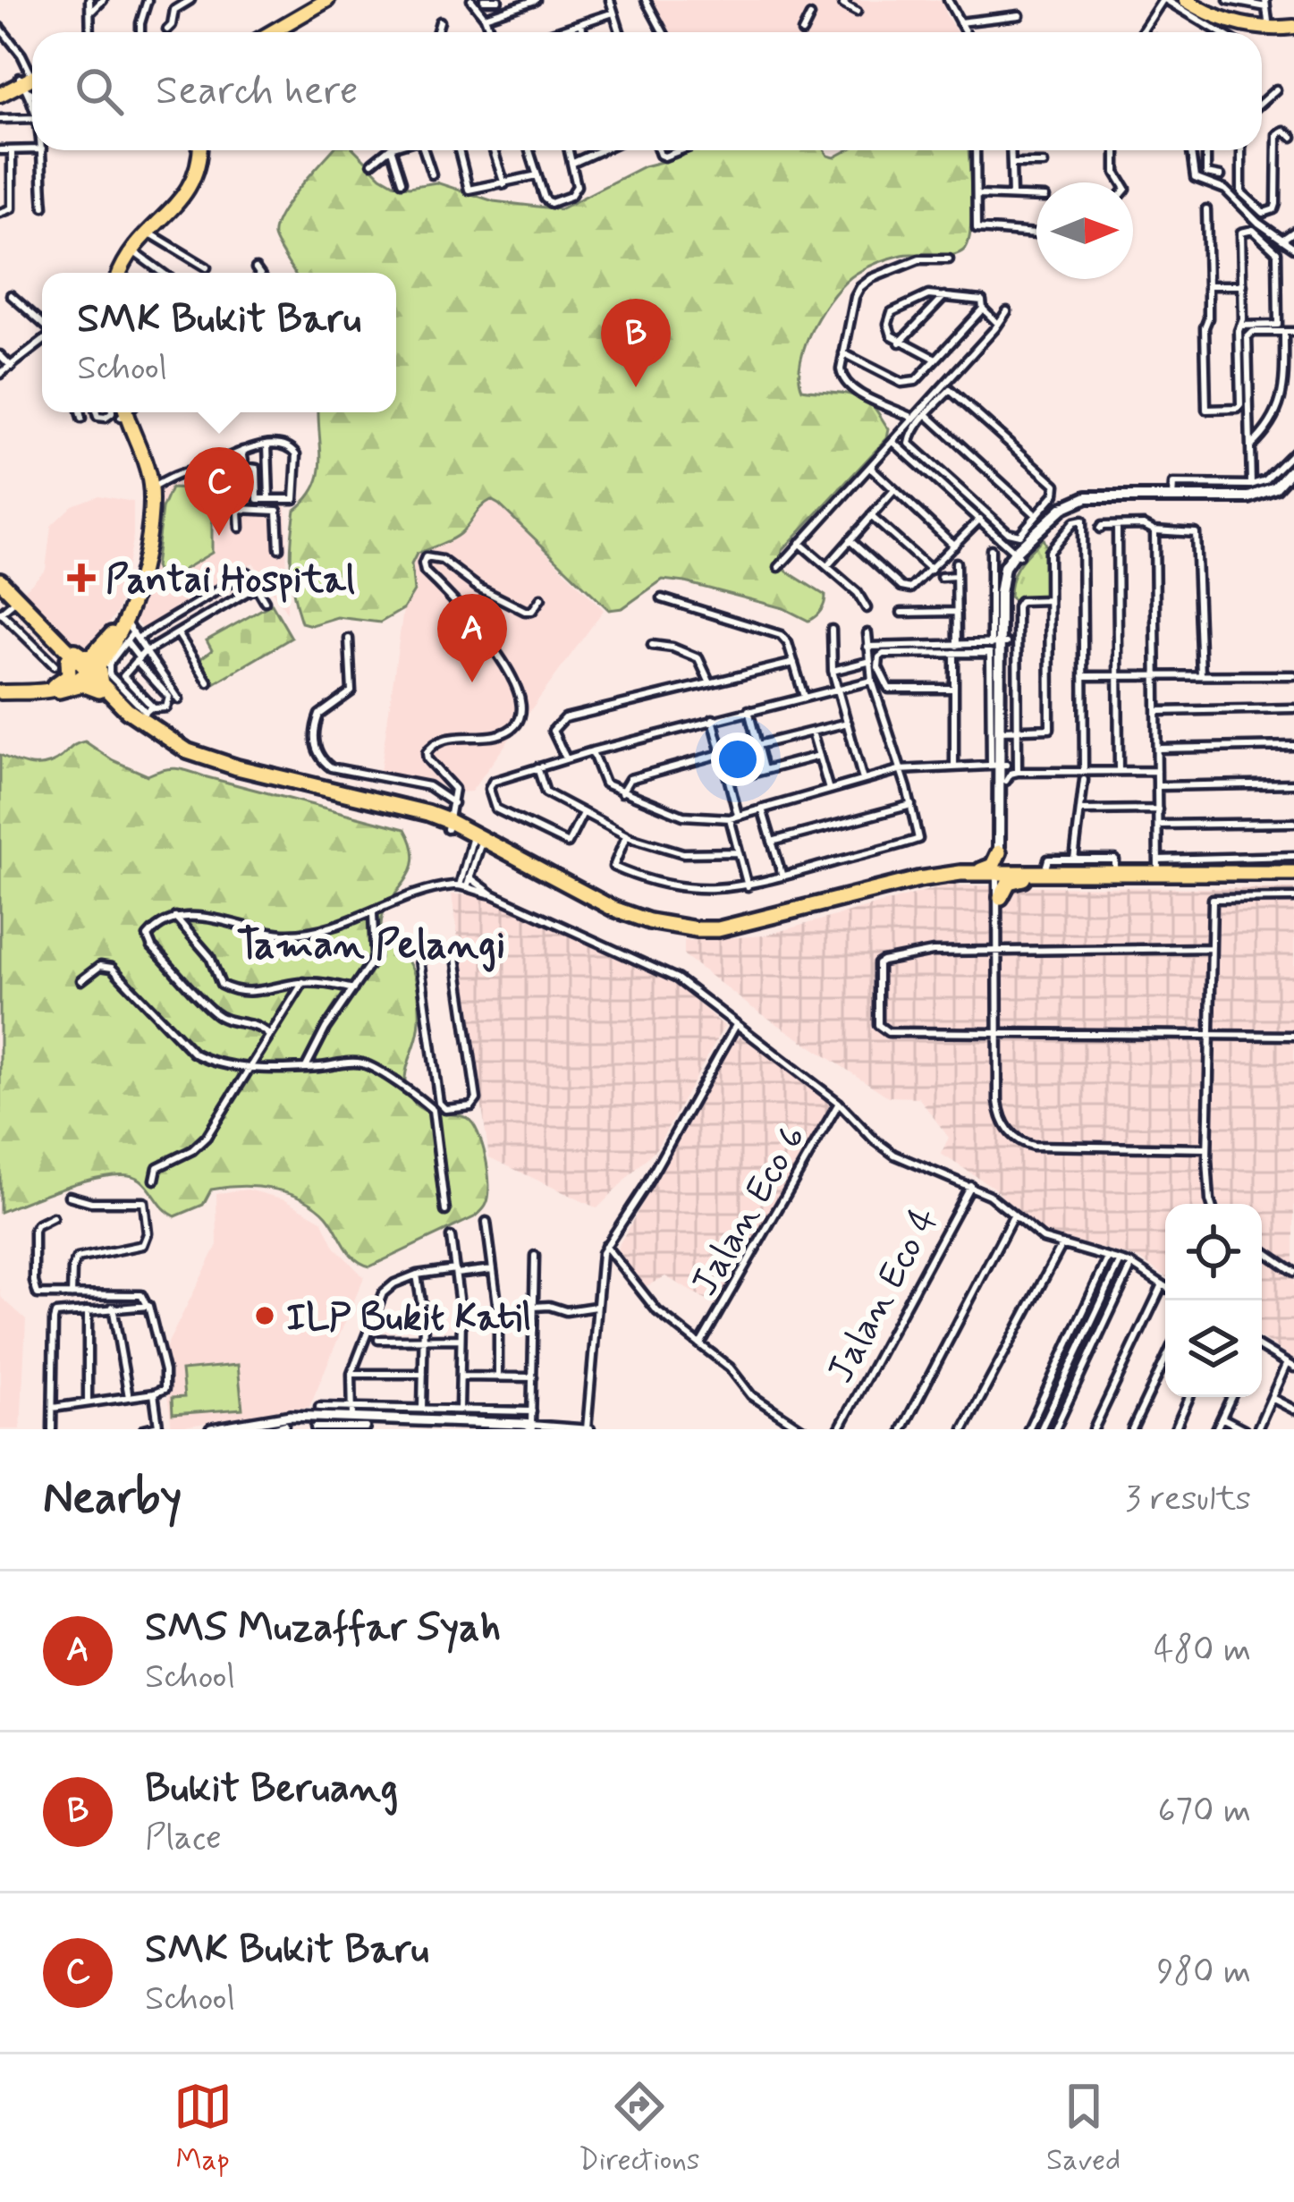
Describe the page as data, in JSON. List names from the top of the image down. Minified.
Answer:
{"streets":{"street":["Jalan Eco 6","Jalan Eco 4"]},"districts":["Taman Pelangi"],"places":{"health":["Pantai Hospital"],"other":["ILP Bukit Katil"]},"north":"right","page":{"search":"Search here","popup":["SMK Bukit Baru","School"],"pins":["B","C","A"],"heading":["Nearby","3 results"],"list":[{"mark":"A","name":"SMS Muzaffar Syah","note":"School","value":"480 m"},{"mark":"B","name":"Bukit Beruang","note":"Place","value":"670 m"},{"mark":"C","name":"SMK Bukit Baru","note":"School","value":"980 m"}],"nav":["Map","Directions","Saved"]}}
